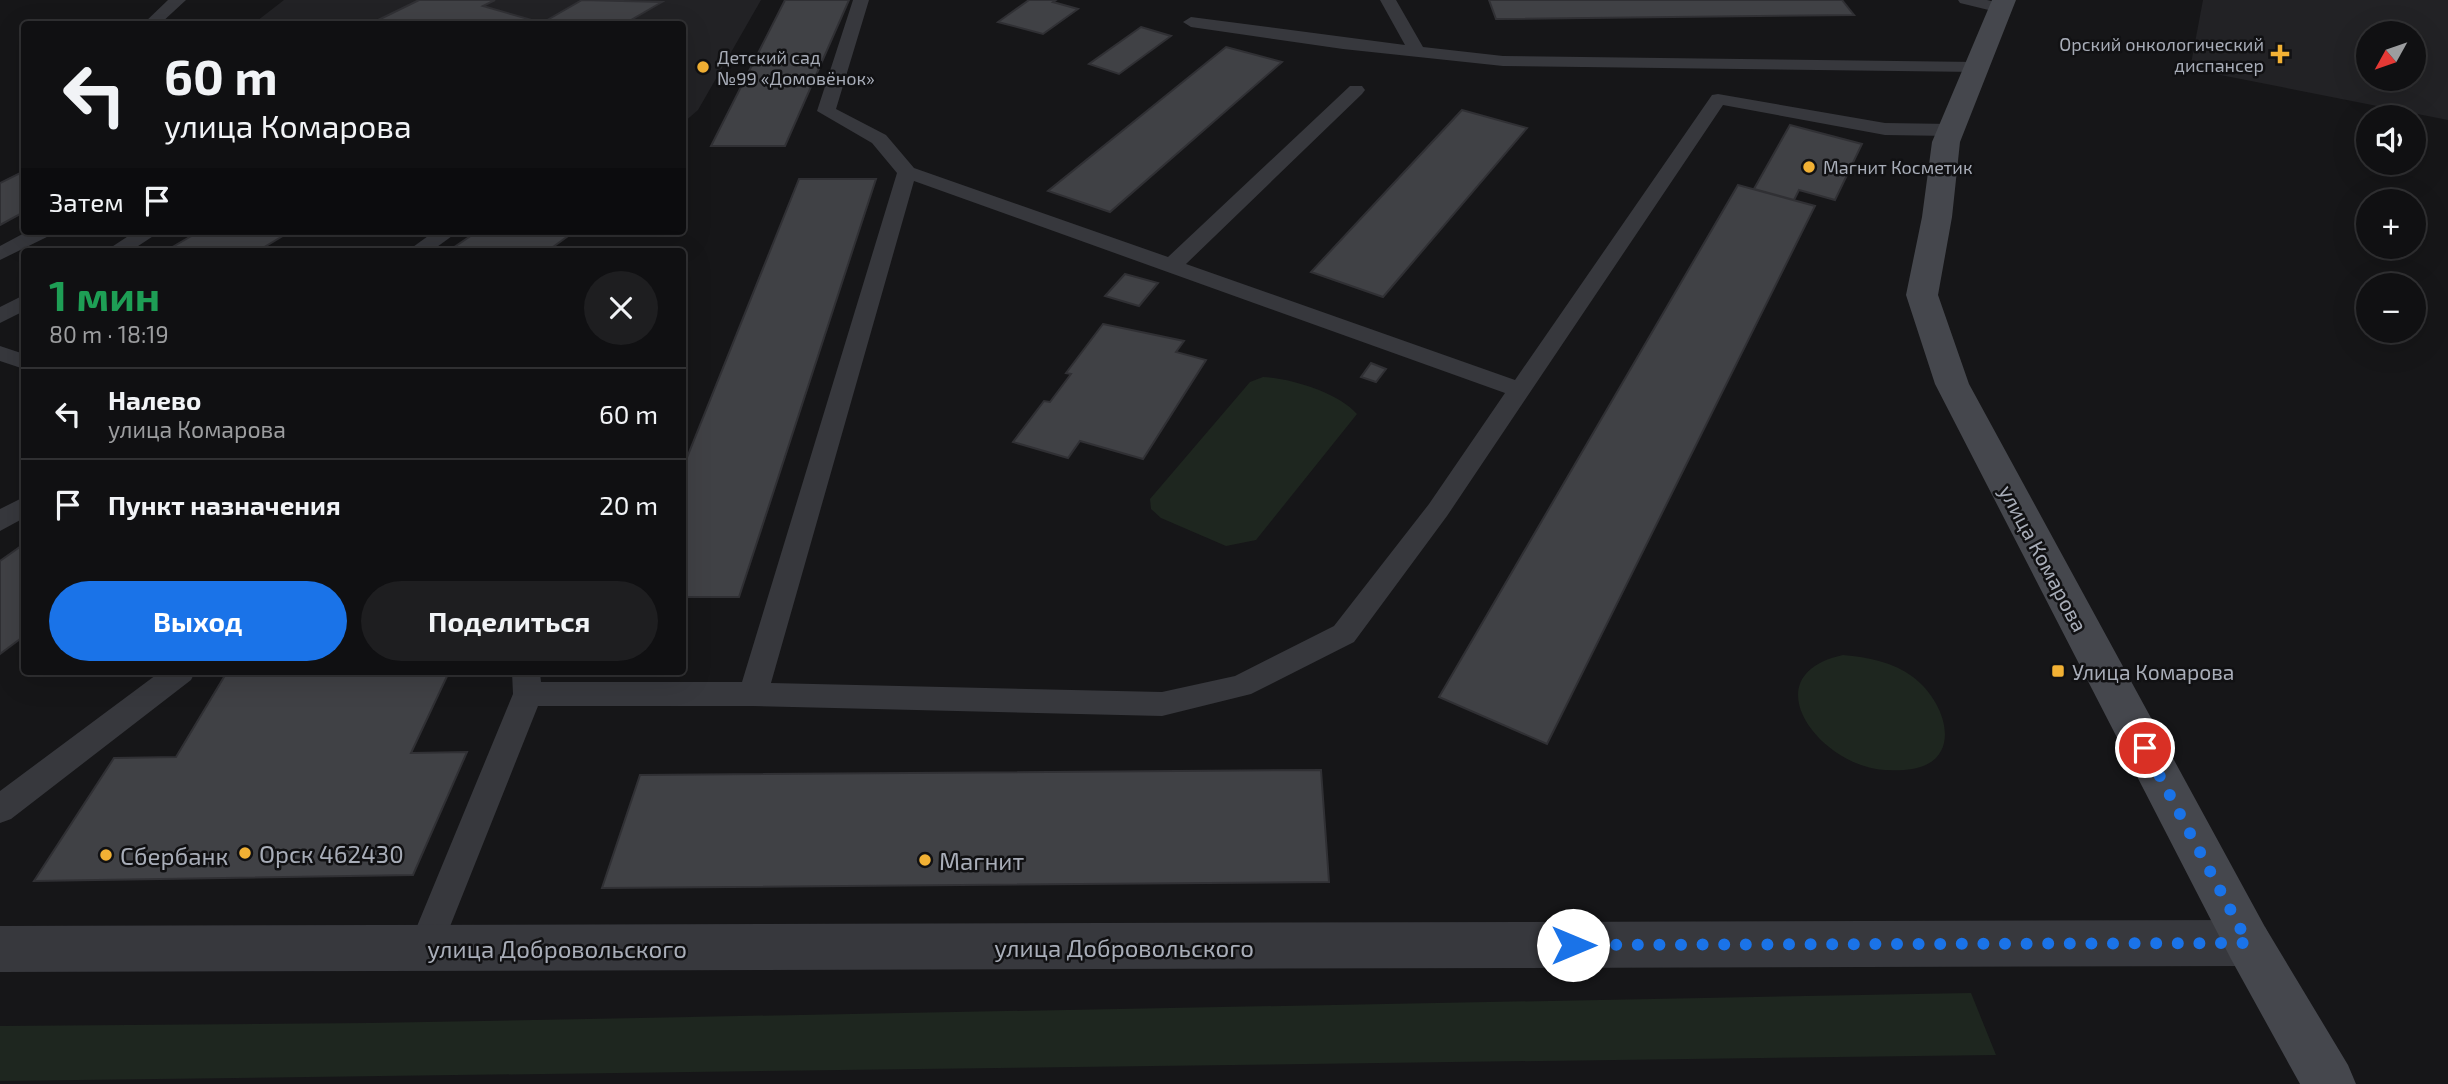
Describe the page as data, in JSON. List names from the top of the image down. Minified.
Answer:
{"streets":{"main road":["улица Комарова"],"street":["улица Добровольского"]},"crossings":[["улица Комарова","улица Добровольского"]],"places":{"health":["Орский онкологический диспансер"],"other":["Детский сад №99 «Домовёнок»","Магнит Косметик","Орск 462430","Сбербанк","Магнит"],"transit":["Улица Комарова"]},"north":"bottom left","page":{"map_buttons":["+","−"],"turn":["60 m","улица Комарова"],"then":"Затем","heading":["1 мин","80 m · 18:19"],"list":[{"name":"Налево","note":"улица Комарова","value":"60 m"},{"name":"Пункт назначения","value":"20 m"}],"buttons":["Выход","Поделиться"]}}
